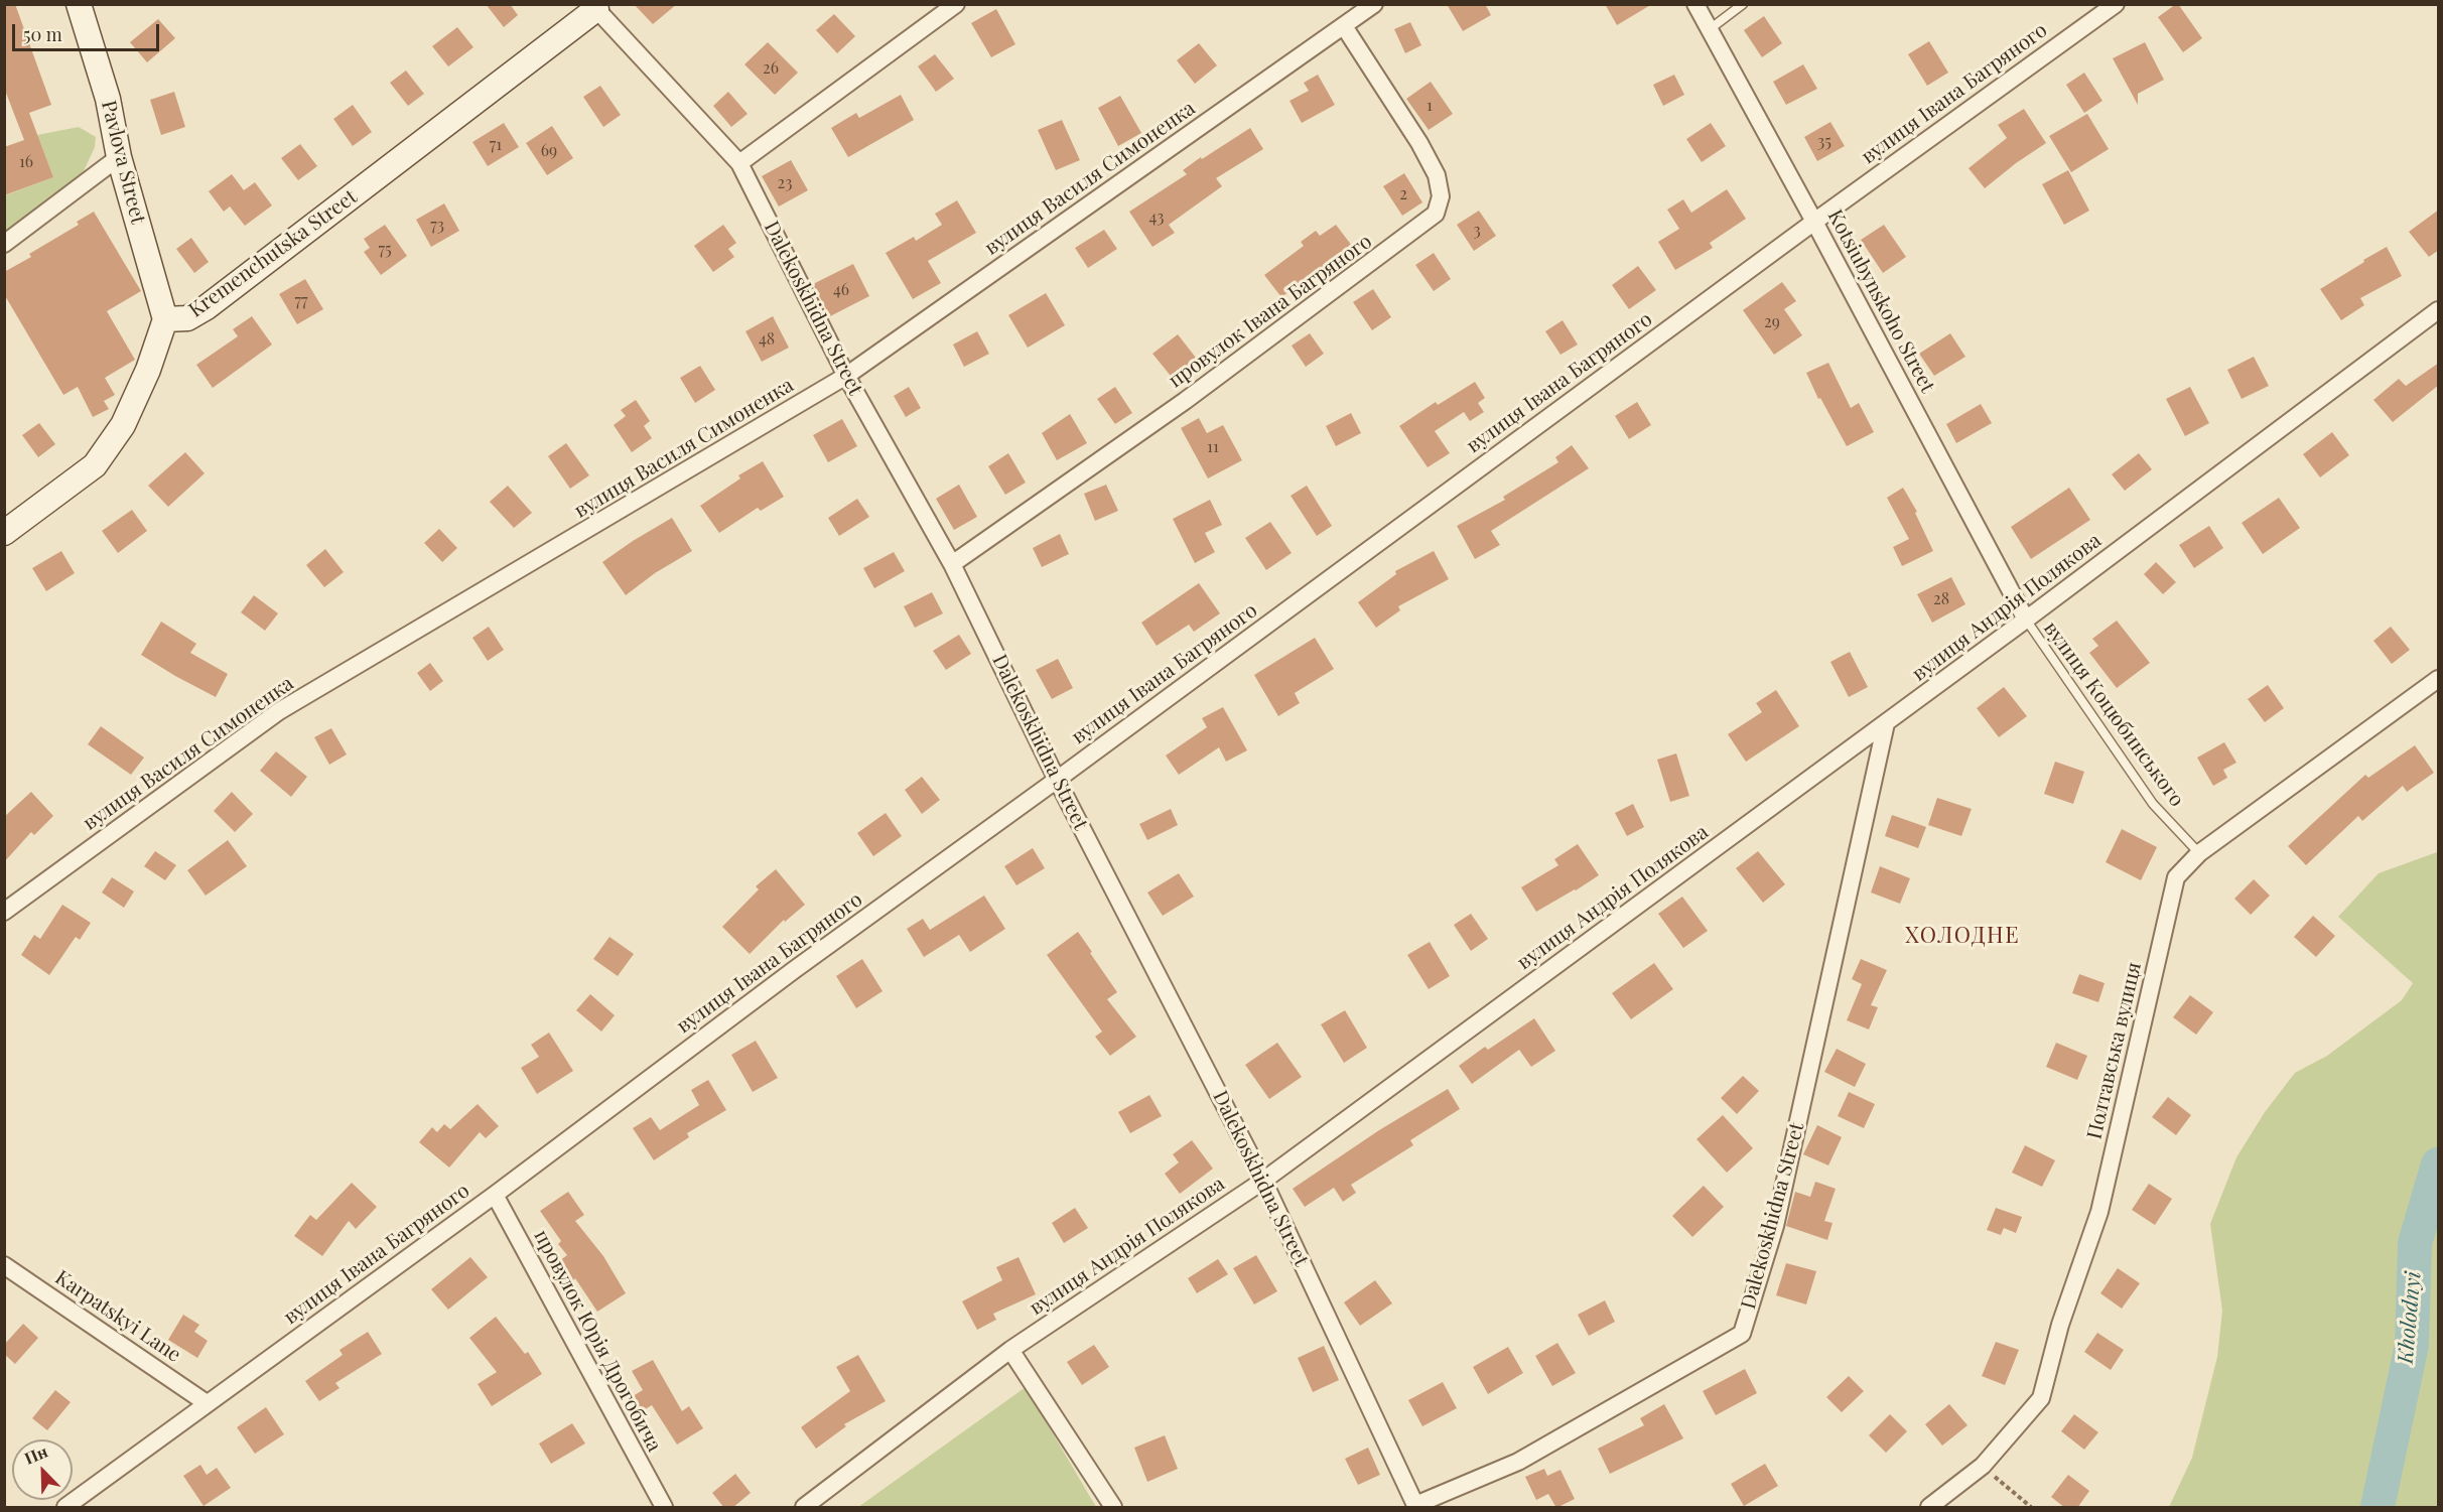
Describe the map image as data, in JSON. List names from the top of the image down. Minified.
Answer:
{"streets":{"street":["вулиця Івана Багряного","Pavlova Street","вулиця Василя Симоненка","Kremenchutska Street","Kotsiubynskoho Street","Dalekoskhidna Street","провулок Івана Багряного","вулиця Андрія Полякова","Полтавська вулиця","Karpatskyi Lane","провулок Юрія Дрогобича"],"lane":["вулиця Коцюбинського"]},"crossings":[["вулиця Івана Багряного","Kotsiubynskoho Street"],["вулиця Івана Багряного","Dalekoskhidna Street"],["вулиця Івана Багряного","Karpatskyi Lane"],["вулиця Івана Багряного","провулок Юрія Дрогобича"],["Pavlova Street","Kremenchutska Street"],["вулиця Василя Симоненка","Dalekoskhidna Street"],["вулиця Василя Симоненка","провулок Івана Багряного"],["Kremenchutska Street","Dalekoskhidna Street"],["Kotsiubynskoho Street","вулиця Андрія Полякова"],["Kotsiubynskoho Street","вулиця Коцюбинського"],["Dalekoskhidna Street","провулок Івана Багряного"],["Dalekoskhidna Street","вулиця Андрія Полякова"],["вулиця Андрія Полякова","вулиця Коцюбинського"],["вулиця Коцюбинського","Полтавська вулиця"]],"districts":["ХОЛОДНЕ"],"water":["Kholodnyi"],"house_numbers":["26","1","35","71","69","16","23","2","43","73","3","75","46","77","29","48","11","28"],"scale_bar":"50 m","north":"top left"}
